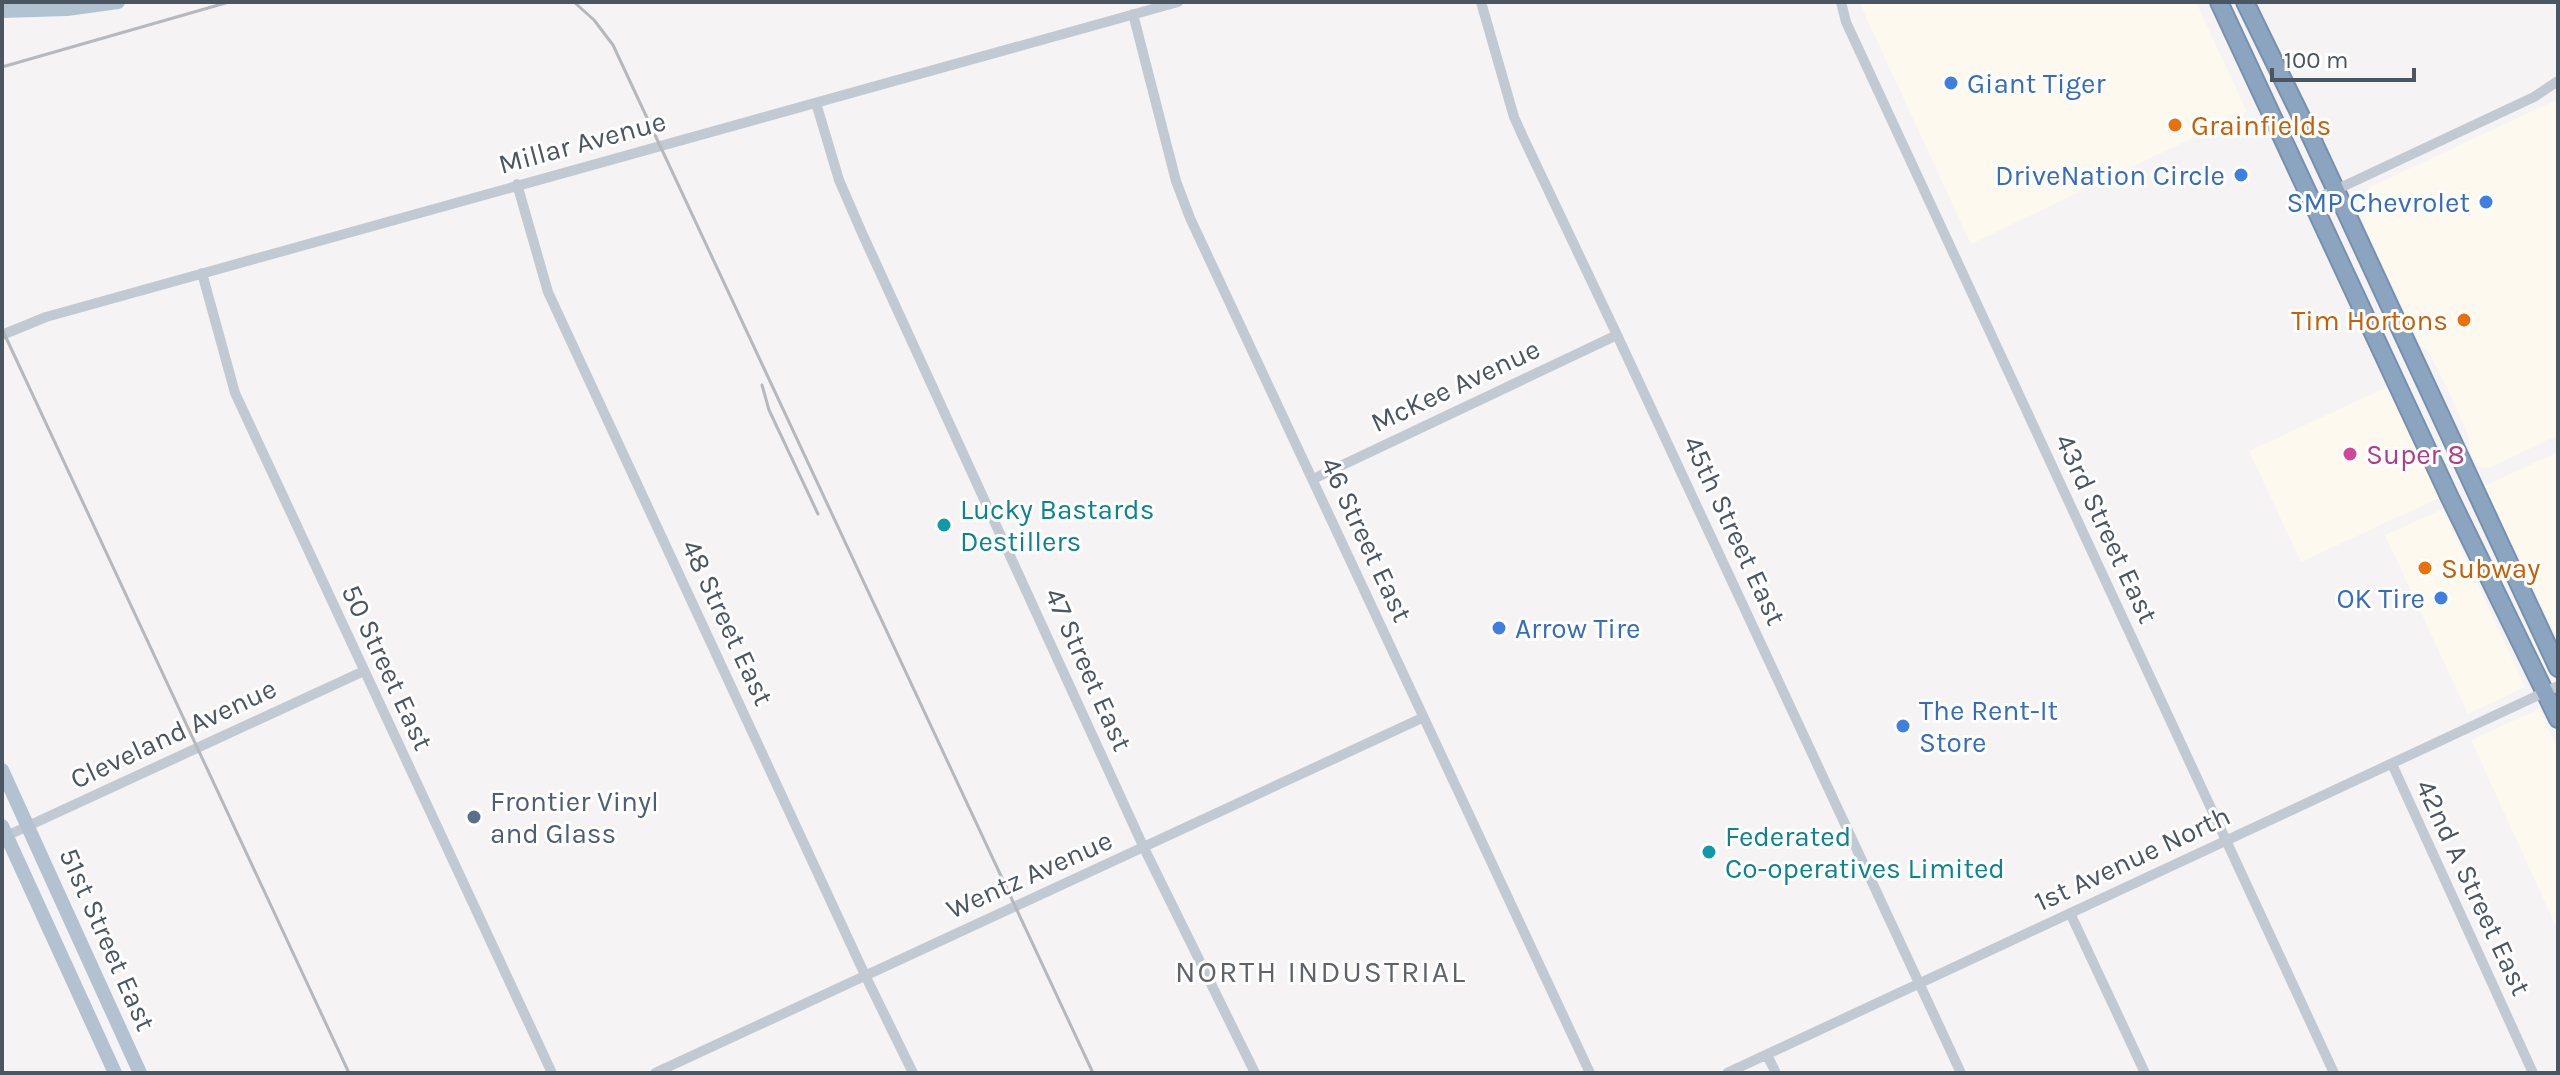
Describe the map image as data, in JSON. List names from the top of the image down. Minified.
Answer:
{"streets":{"main road":["51st Street East"],"street":["Millar Avenue","McKee Avenue","43rd Street East","45th Street East","46 Street East","48 Street East","50 Street East","47 Street East","Cleveland Avenue","1st Avenue North","Wentz Avenue","42nd A Street East"]},"crossings":[["Millar Avenue","46 Street East"],["Millar Avenue","48 Street East"],["Millar Avenue","50 Street East"],["Millar Avenue","47 Street East"],["McKee Avenue","45th Street East"],["McKee Avenue","46 Street East"],["43rd Street East","1st Avenue North"],["45th Street East","1st Avenue North"],["46 Street East","Wentz Avenue"],["48 Street East","Wentz Avenue"],["50 Street East","Cleveland Avenue"],["47 Street East","Wentz Avenue"],["Cleveland Avenue","51st Street East"],["1st Avenue North","42nd A Street East"]],"districts":["NORTH INDUSTRIAL"],"places":["Giant Tiger","Grainfields","DriveNation Circle","SMP Chevrolet","Tim Hortons","Super 8","Lucky Bastards Destillers","Subway","OK Tire","Arrow Tire","The Rent-It Store","Frontier Vinyl and Glass","Federated Co-operatives Limited"],"scale_bar":"100 m"}
